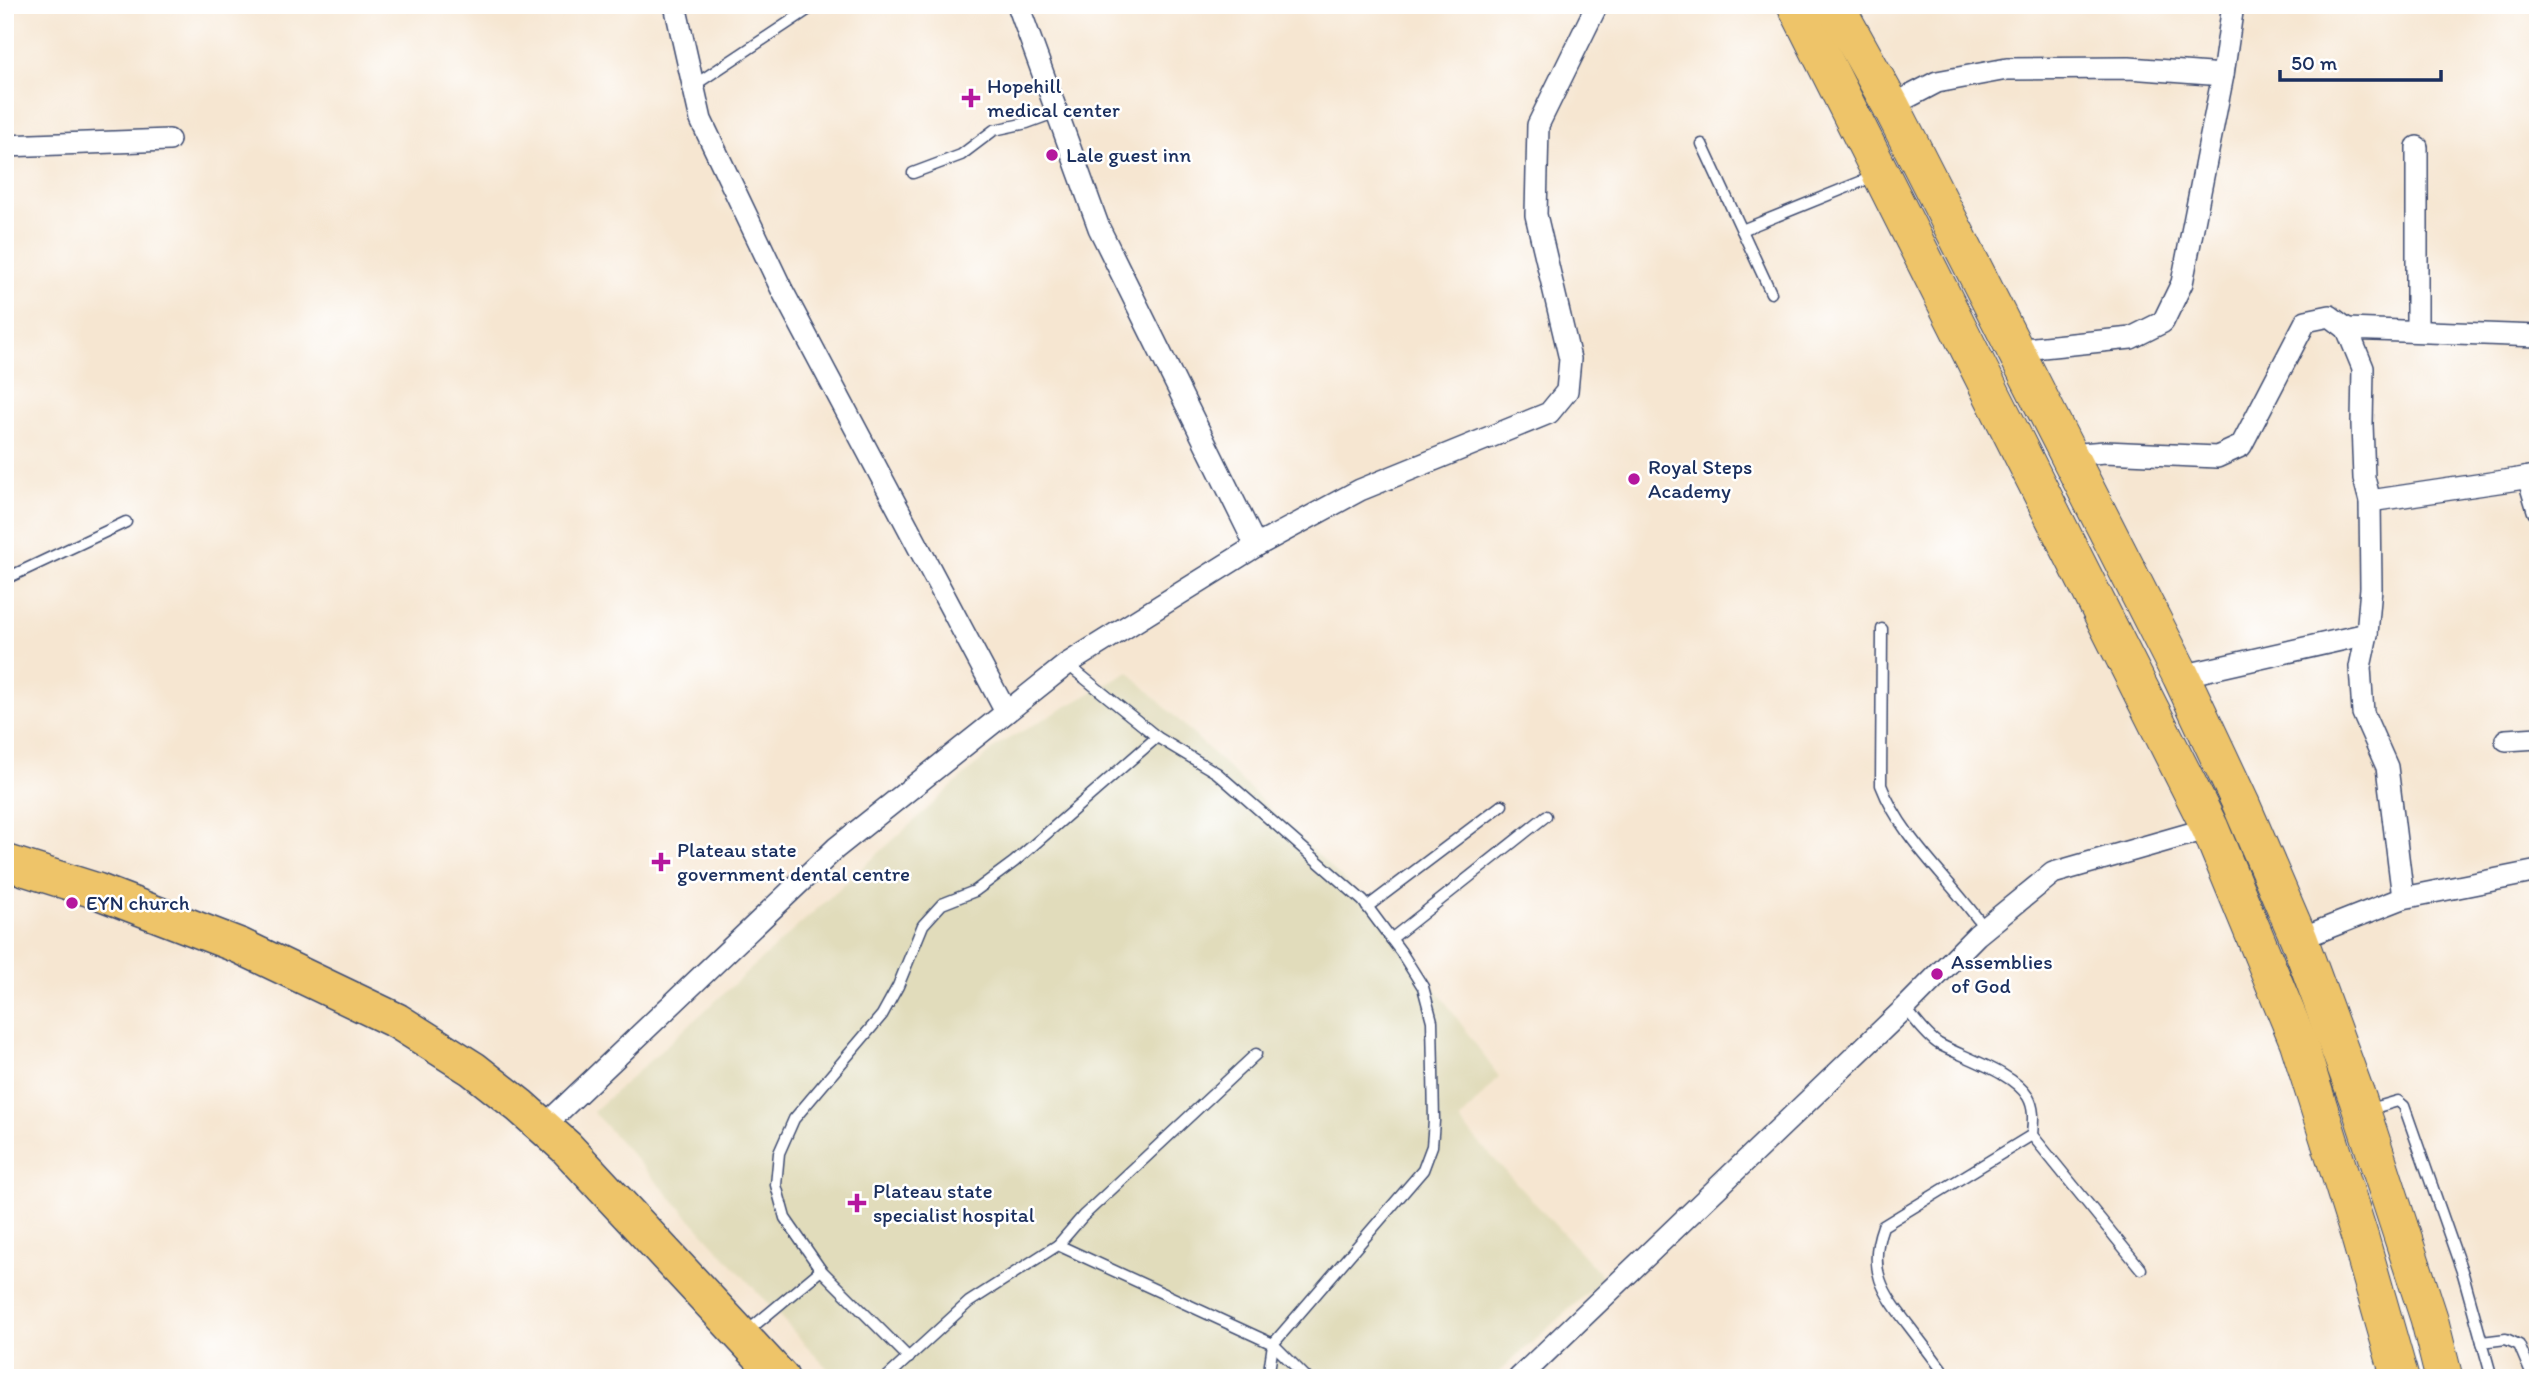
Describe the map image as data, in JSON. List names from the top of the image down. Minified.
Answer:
{"places":{"health":["Hopehill medical center","Plateau state government dental centre","Plateau state specialist hospital"],"other":["Lale guest inn","Royal Steps Academy","EYN church","Assemblies of God"]},"scale_bar":"50 m"}
